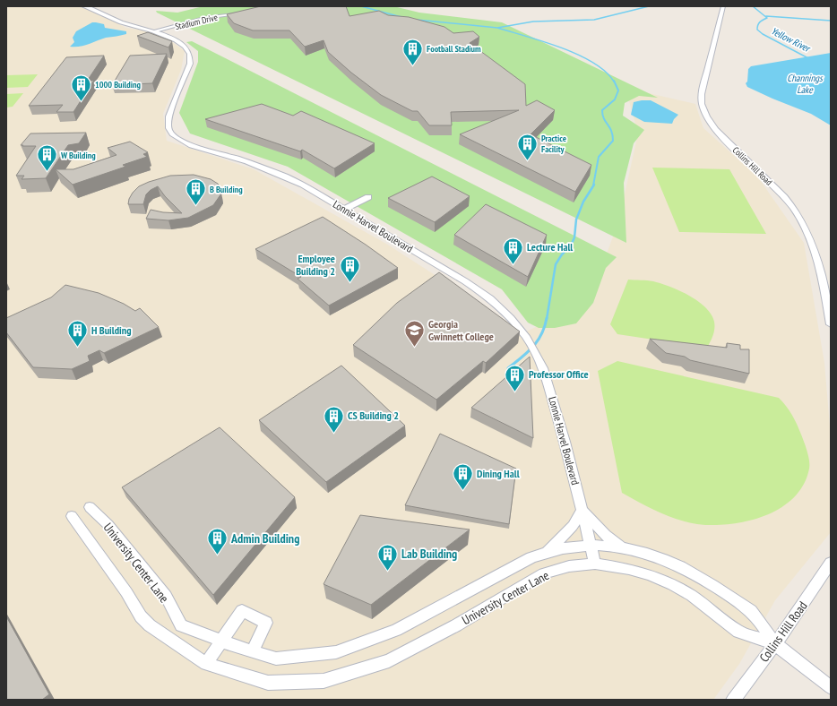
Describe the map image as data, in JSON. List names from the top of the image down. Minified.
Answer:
{"streets":{"street":["Stadium Drive","Collins Hill Road","Lonnie Harvel Boulevard","University Center Lane"]},"crossings":[["Stadium Drive","Lonnie Harvel Boulevard"],["Collins Hill Road","University Center Lane"],["Lonnie Harvel Boulevard","University Center Lane"]],"water":["Yellow River","Channings Lake"],"places":{"building":["Football Stadium","1000 Building","Practice Facility","W Building","B Building","Lecture Hall","Employee Building 2","H Building","Professor Office","CS Building 2","Dining Hall","Admin Building","Lab Building"],"school or university":["Georgia Gwinnett College"]}}
